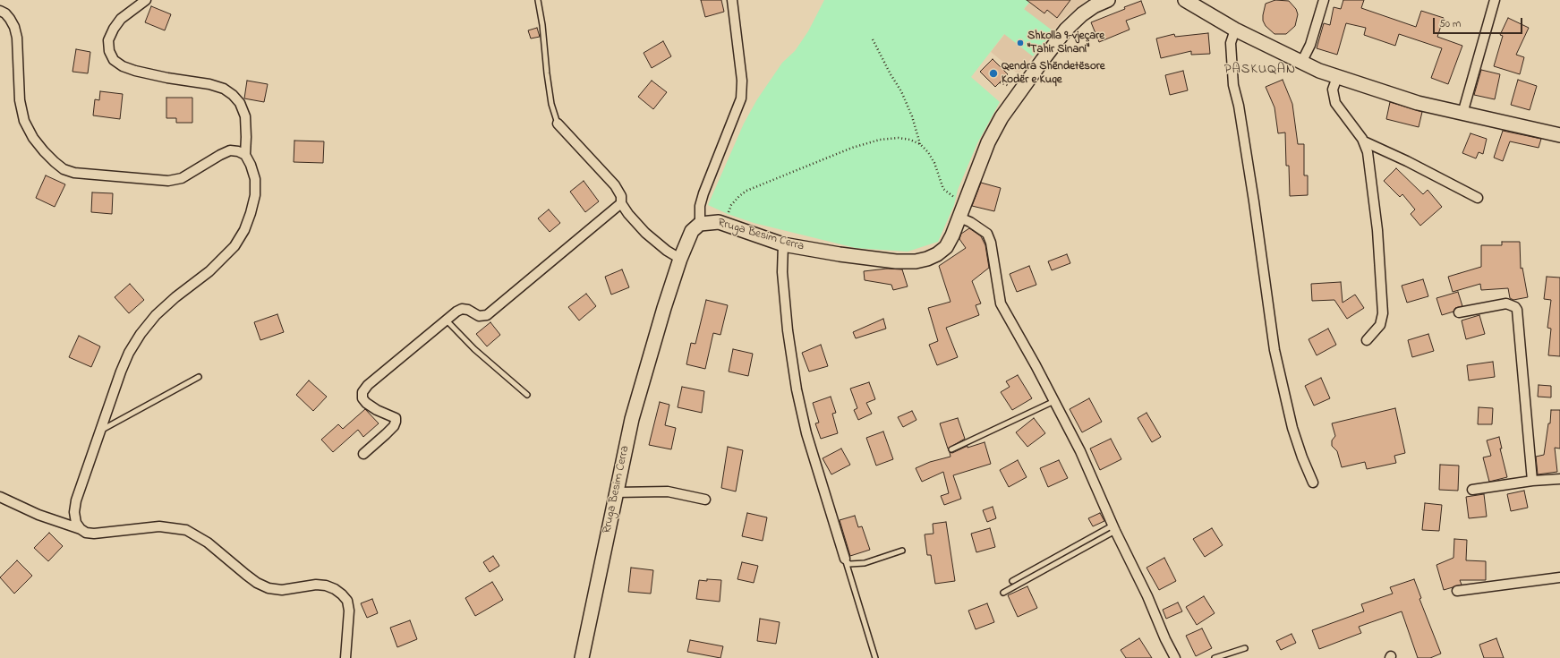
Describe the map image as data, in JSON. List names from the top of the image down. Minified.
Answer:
{"streets":{"street":["Rruga Besim Cerra"]},"districts":["PASKUQAN"],"places":["Shkolla 9-vjeçare \"Tahir Sinani\"","Qendra Shëndetësore Kodër e Kuqe"],"scale_bar":"50 m"}
